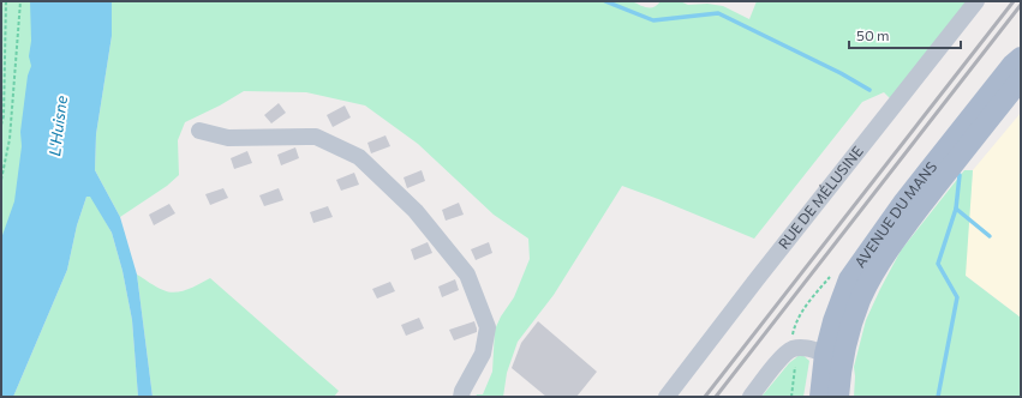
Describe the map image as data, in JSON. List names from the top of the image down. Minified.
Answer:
{"streets":{"main road":["AVENUE DU MANS"],"street":["RUE DE MÉLUSINE"]},"water":["L'Huisne"],"scale_bar":"50 m"}
